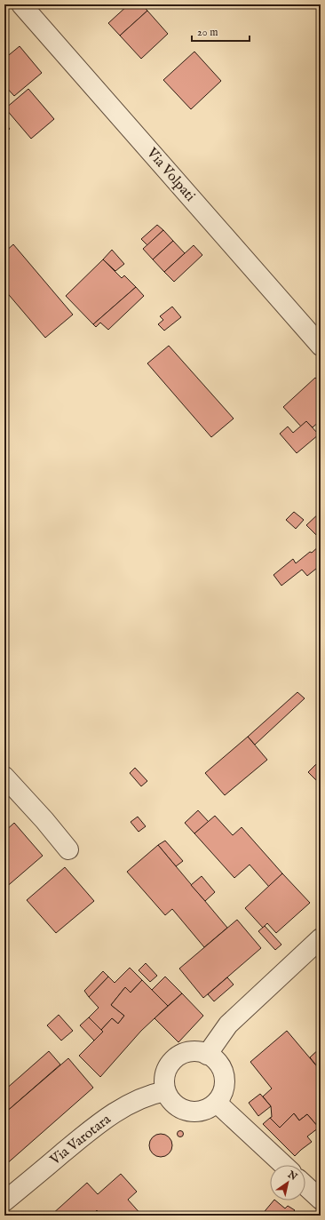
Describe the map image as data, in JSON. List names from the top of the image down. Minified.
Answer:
{"streets":{"street":["Via Volpati","Via Varotara"]},"scale_bar":"20 m","north":"top right"}
